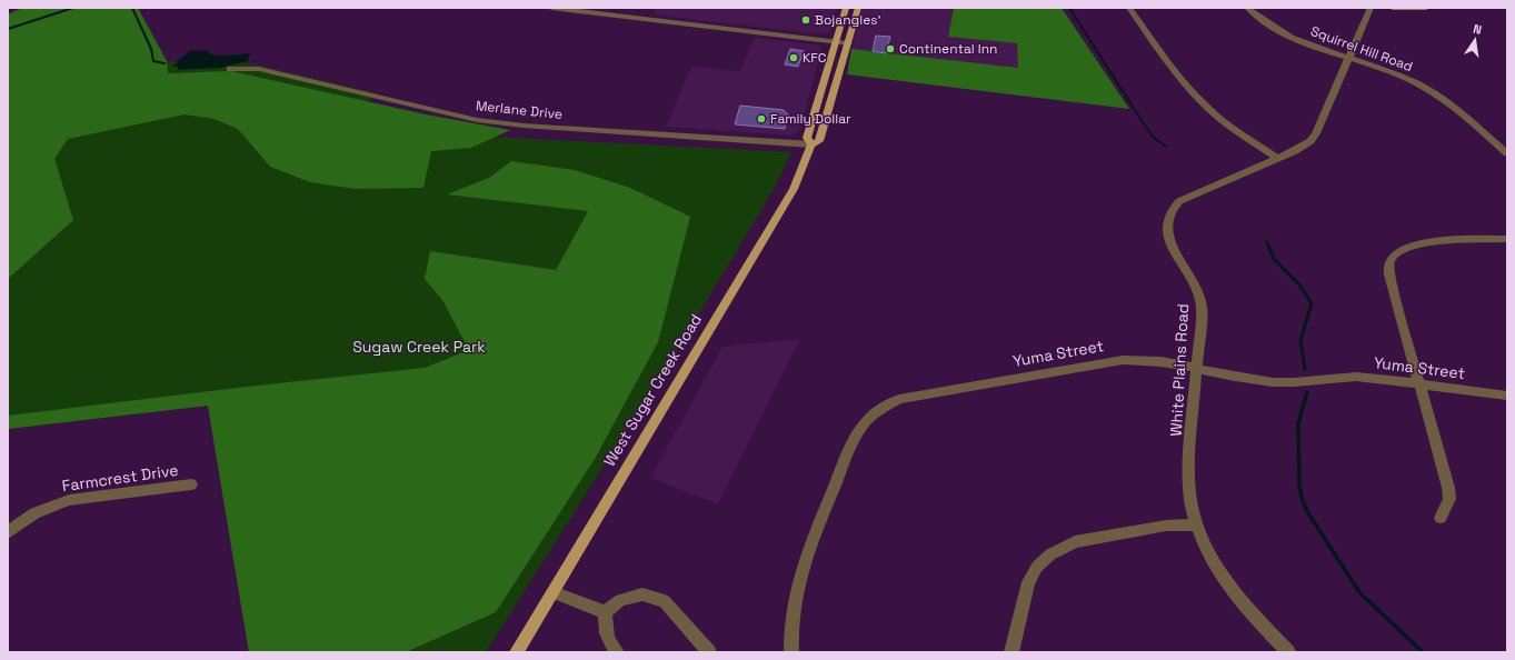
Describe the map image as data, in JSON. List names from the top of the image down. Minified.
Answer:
{"streets":{"main road":["West Sugar Creek Road"],"street":["Squirrel Hill Road","Merlane Drive","Yuma Street","White Plains Road","Farmcrest Drive"]},"crossings":[["Squirrel Hill Road","White Plains Road"],["Merlane Drive","West Sugar Creek Road"],["Yuma Street","White Plains Road"]],"parks":["Sugaw Creek Park"],"places":["Bojangles'","Continental Inn","KFC","Family Dollar"],"north":"top"}
